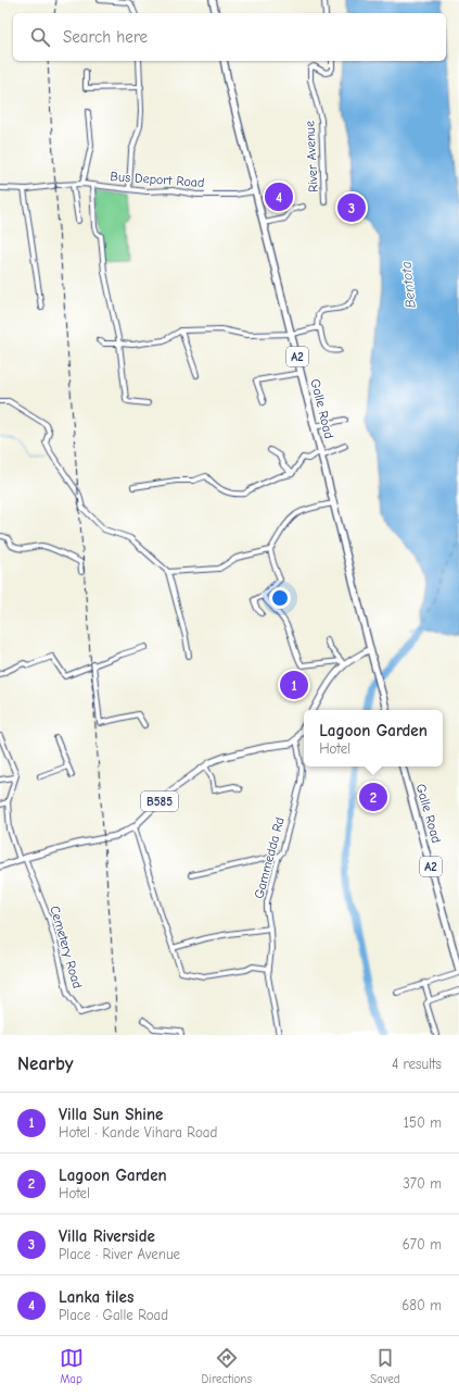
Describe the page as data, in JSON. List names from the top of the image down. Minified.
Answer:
{"streets":{"highway":["A2","Galle Road"],"main road":["B585"],"street":["River Avenue","Bus Deport Road","Gammedda Rd","Cemetery Road"]},"crossings":[["Bus Deport Road","Galle Road"],["B585","Gammedda Rd"],["B585","Cemetery Road"]],"water":["Bentota"],"page":{"search":"Search here","pins":["4","3","1","2"],"popup":["Lagoon Garden","Hotel"],"heading":["Nearby","4 results"],"list":[{"mark":"1","name":"Villa Sun Shine","note":"Hotel · Kande Vihara Road","value":"150 m"},{"mark":"2","name":"Lagoon Garden","note":"Hotel","value":"370 m"},{"mark":"3","name":"Villa Riverside","note":"Place · River Avenue","value":"670 m"},{"mark":"4","name":"Lanka tiles","note":"Place · Galle Road","value":"680 m"}],"nav":["Map","Directions","Saved"]}}
